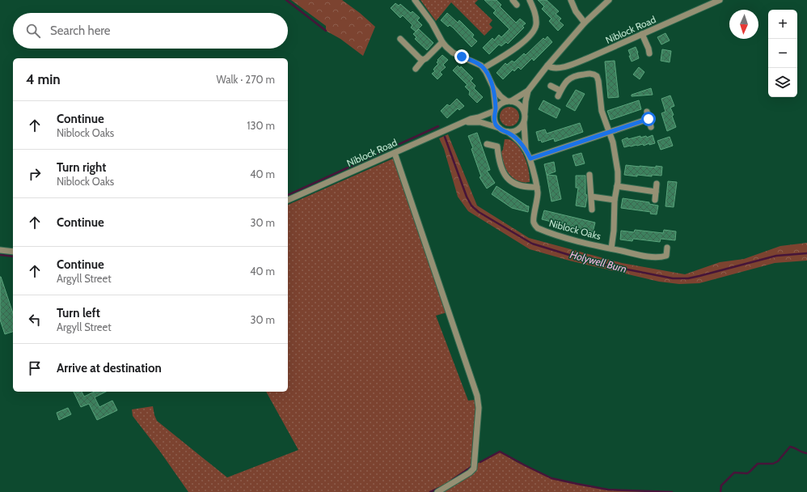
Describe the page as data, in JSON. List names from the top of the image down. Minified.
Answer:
{"streets":{"street":["Niblock Road","Niblock Oaks"]},"crossings":[["Niblock Road","Niblock Oaks"]],"water":["Holywell Burn"],"north":"bottom","page":{"map_buttons":["+","−"],"search":"Search here","heading":["4 min","Walk · 270 m"],"list":[["Continue","Niblock Oaks","130 m"],["Turn right","Niblock Oaks","40 m"],["Continue","30 m"],["Continue","Argyll Street","40 m"],["Turn left","Argyll Street","30 m"],"Arrive at destination"]}}
